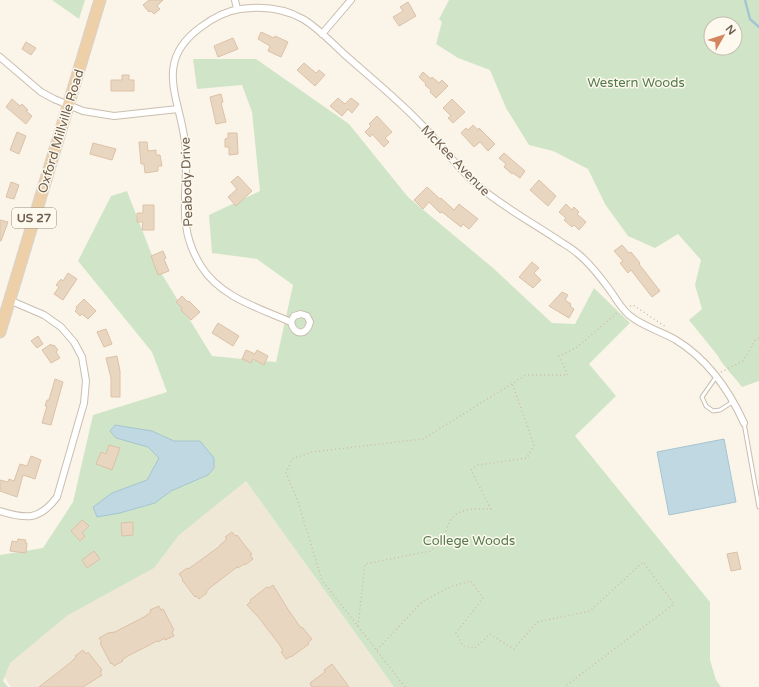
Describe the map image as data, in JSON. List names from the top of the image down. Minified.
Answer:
{"streets":{"highway":["Oxford Millville Road","US 27"],"street":["McKee Avenue","Peabody Drive"]},"crossings":[["McKee Avenue","Peabody Drive"]],"parks":["Western Woods","College Woods"],"north":"top right"}
